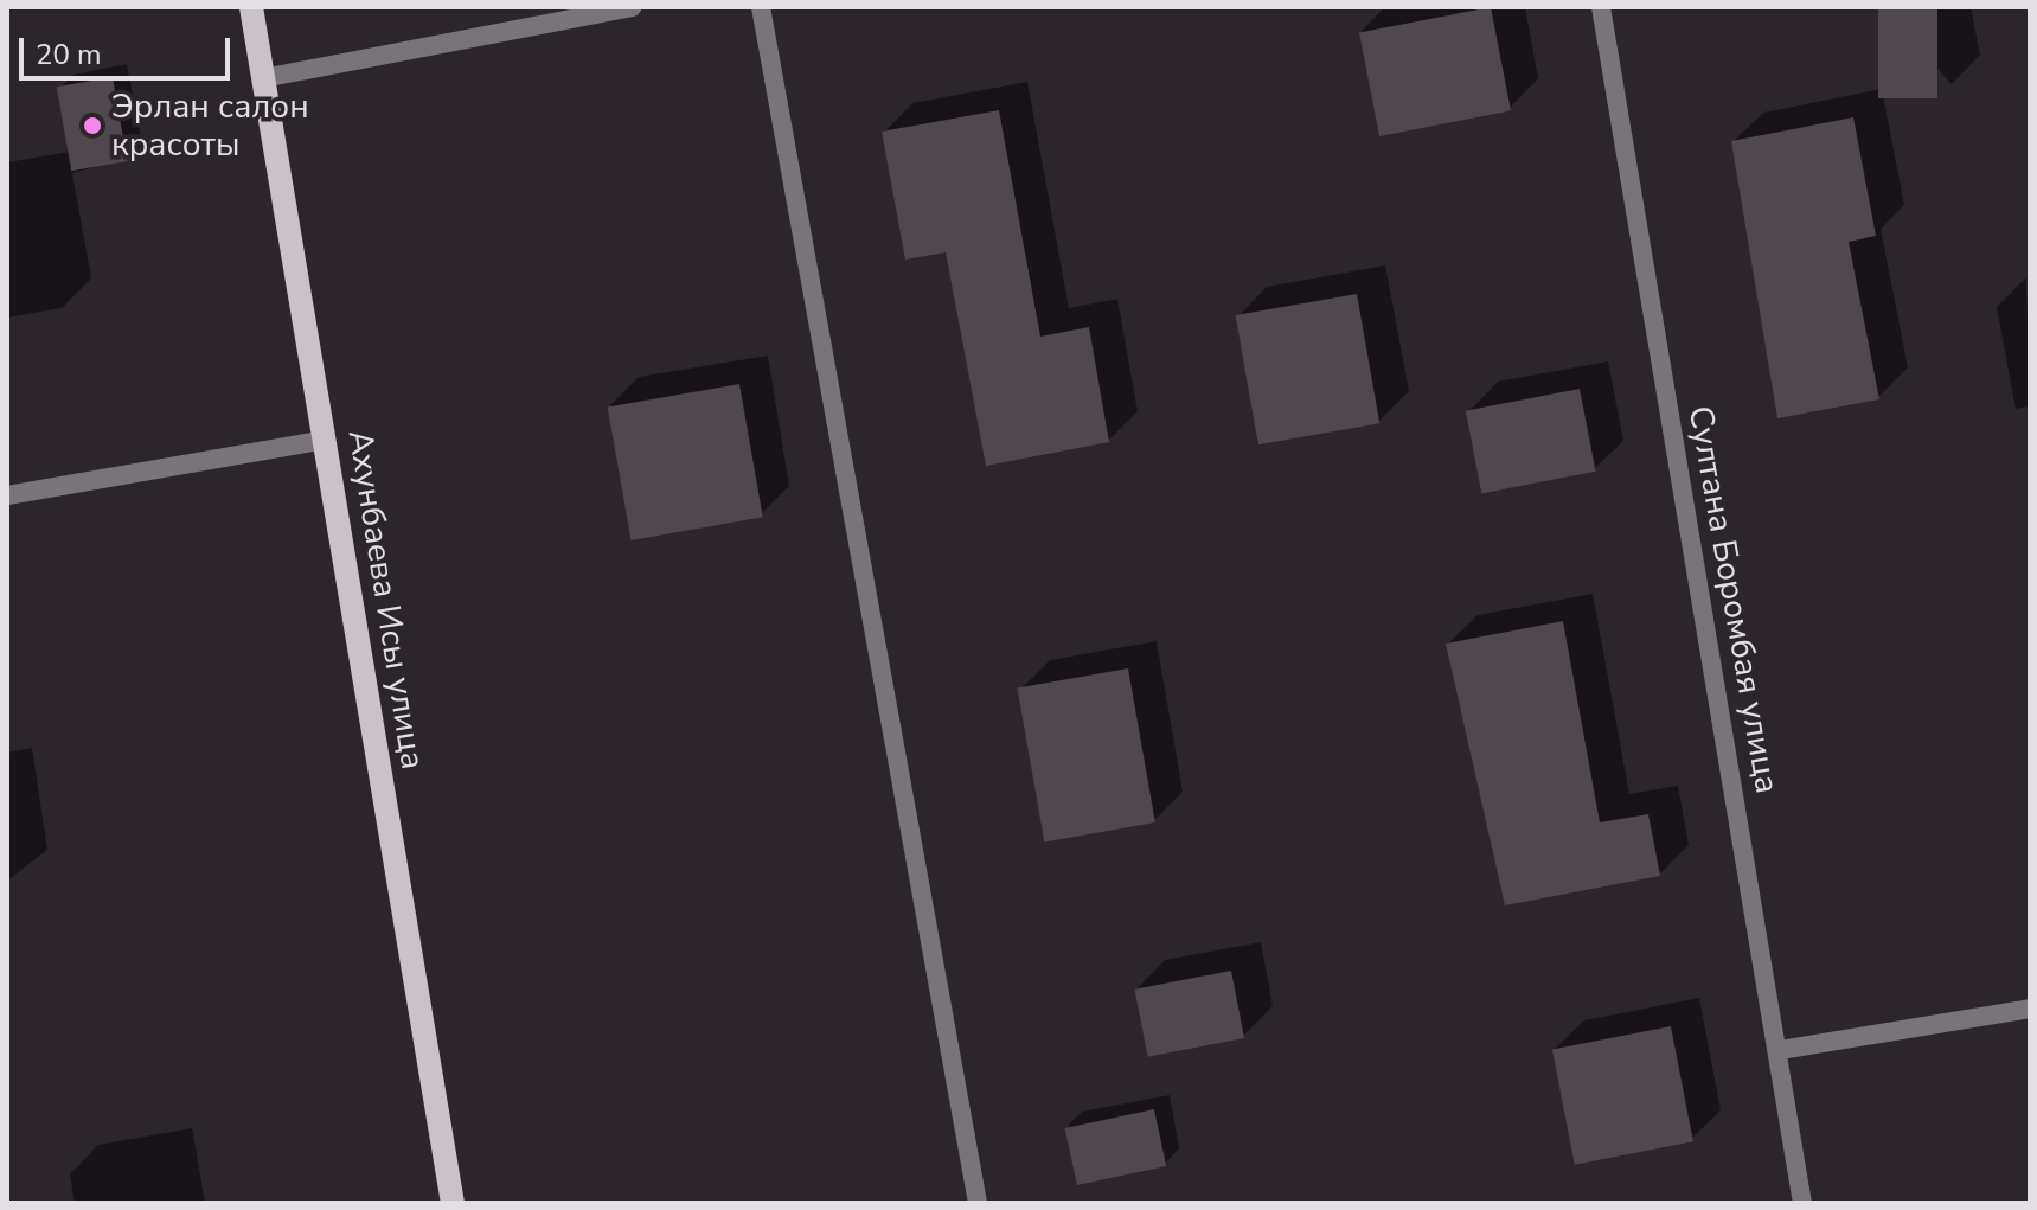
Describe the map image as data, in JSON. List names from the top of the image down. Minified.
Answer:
{"streets":{"main road":["Ахунбаева Исы улица"],"street":["Султана Боромбая улица"]},"places":["Эрлан салон красоты"],"scale_bar":"20 m"}
